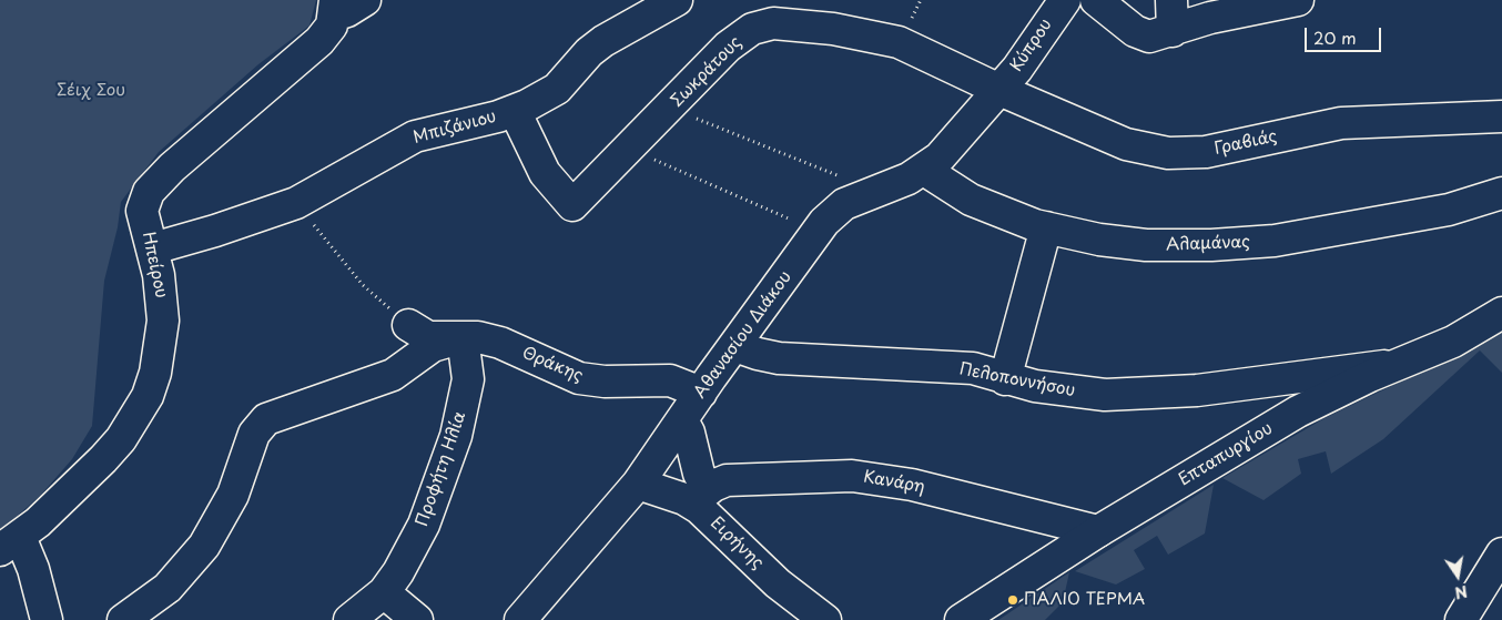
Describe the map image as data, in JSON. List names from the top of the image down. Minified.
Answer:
{"streets":{"street":["Κύπρου","Σωκράτους","Μπιζάνιου","Γραβιάς","Αλαμάνας","Ηπείρου","Αθανασίου Διάκου","Θράκης","Πελοποννήσου","Επταπυργίου","Προφήτη Ηλία","Κανάρη","Ειρήνης"]},"crossings":[["Κύπρου","Σωκράτους"],["Κύπρου","Γραβιάς"],["Κύπρου","Αθανασίου Διάκου"],["Σωκράτους","Μπιζάνιου"],["Σωκράτους","Γραβιάς"],["Σωκράτους","Αθανασίου Διάκου"],["Μπιζάνιου","Ηπείρου"],["Γραβιάς","Αθανασίου Διάκου"],["Αλαμάνας","Αθανασίου Διάκου"],["Αθανασίου Διάκου","Θράκης"],["Αθανασίου Διάκου","Πελοποννήσου"],["Αθανασίου Διάκου","Ειρήνης"],["Θράκης","Προφήτη Ηλία"],["Πελοποννήσου","Επταπυργίου"],["Επταπυργίου","Κανάρη"],["Κανάρη","Ειρήνης"]],"parks":["Σέιχ Σου"],"places":["ΠΑΛΙΟ ΤΕΡΜΑ"],"scale_bar":"20 m","north":"bottom"}
